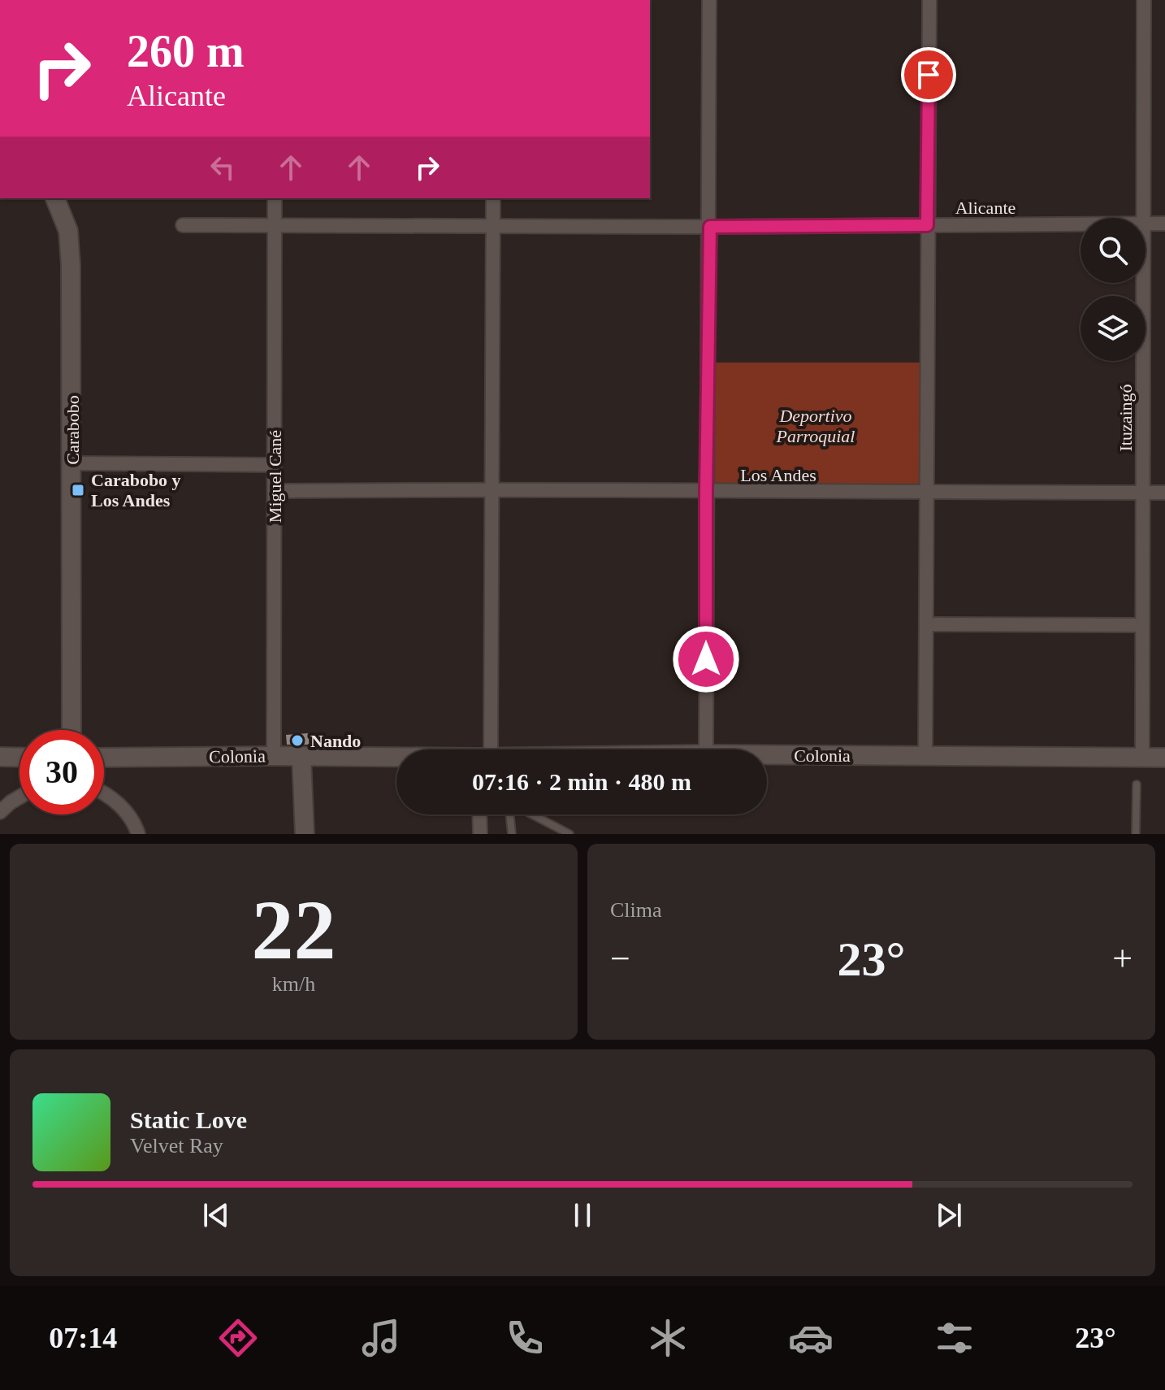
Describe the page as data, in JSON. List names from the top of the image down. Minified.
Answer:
{"streets":{"street":["Alicante","Ituzaingó","Carabobo","Los Andes","Miguel Cané","Colonia"]},"crossings":[["Alicante","Miguel Cané"],["Ituzaingó","Los Andes"],["Ituzaingó","Colonia"],["Los Andes","Miguel Cané"],["Miguel Cané","Colonia"]],"parks":["Deportivo Parroquial"],"places":{"transit":["Carabobo y Los Andes"],"other":["Nando"]},"page":{"turn":["260 m","Alicante"],"limit":"30","trip":"07:16 · 2 min · 480 m","tile":[["22","km/h"],"Clima"],"heat":["−","23°","+"],"song":["Static Love","Velvet Ray"],"tabs":["07:14","23°"]}}
